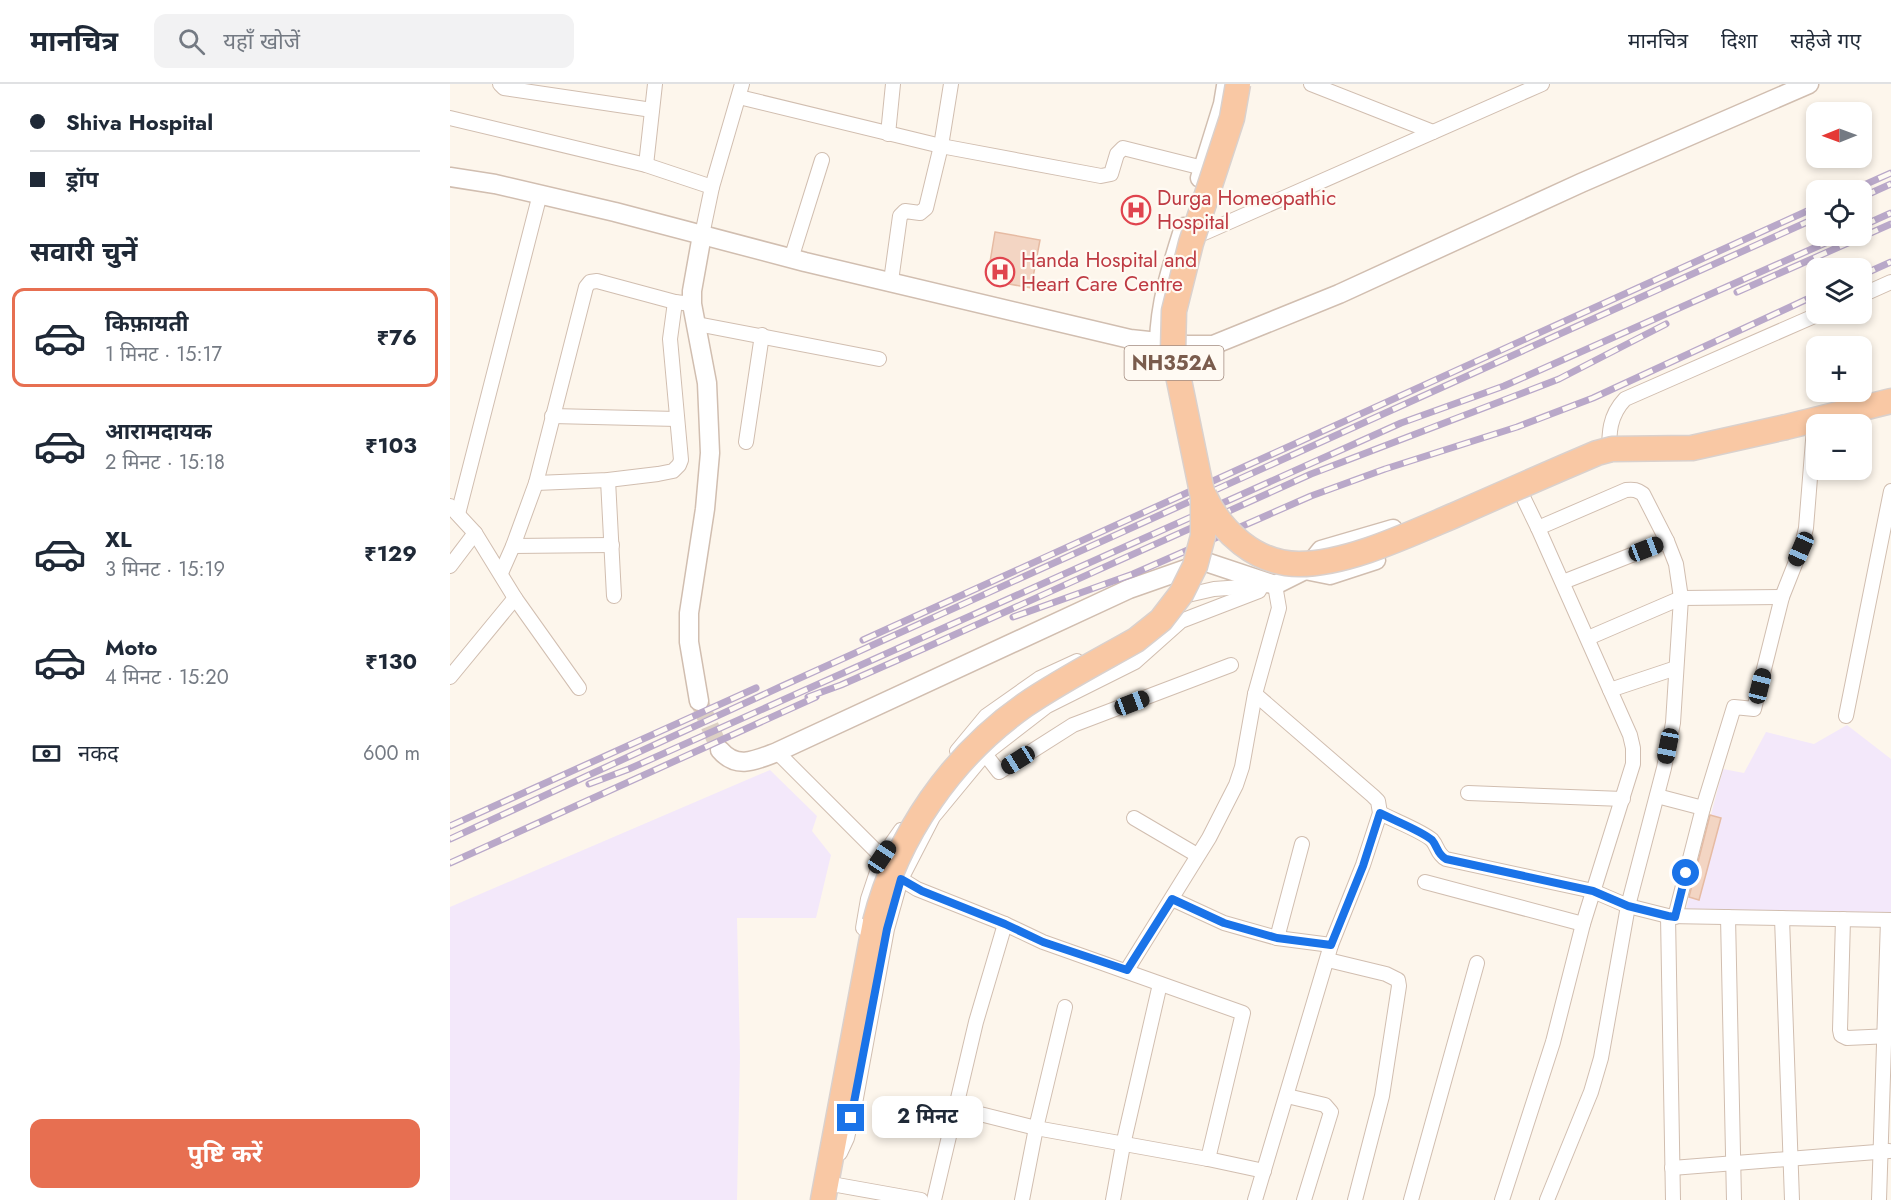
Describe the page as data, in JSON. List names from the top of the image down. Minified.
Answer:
{"streets":{"highway":["NH352A"]},"places":{"hospital":["Durga Homeopathic Hospital","Handa Hospital and Heart Care Centre"]},"north":"left","page":{"header":"मानचित्र","search":"यहाँ खोजें","nav":["मानचित्र","दिशा","सहेजे गए"],"banner":["Shiva Hospital","ड्रॉप"],"map_buttons":["+","−"],"heading":"सवारी चुनें","list":[{"name":"किफ़ायती","note":"1 मिनट · 15:17","value":"₹76"},{"name":"आरामदायक","note":"2 मिनट · 15:18","value":"₹103"},{"name":"XL","note":"3 मिनट · 15:19","value":"₹129"},{"name":"Moto","note":"4 मिनट · 15:20","value":"₹130"}],"pay":["नकद","600 m"],"bubble":"2 मिनट","buttons":"पुष्टि करें"}}
